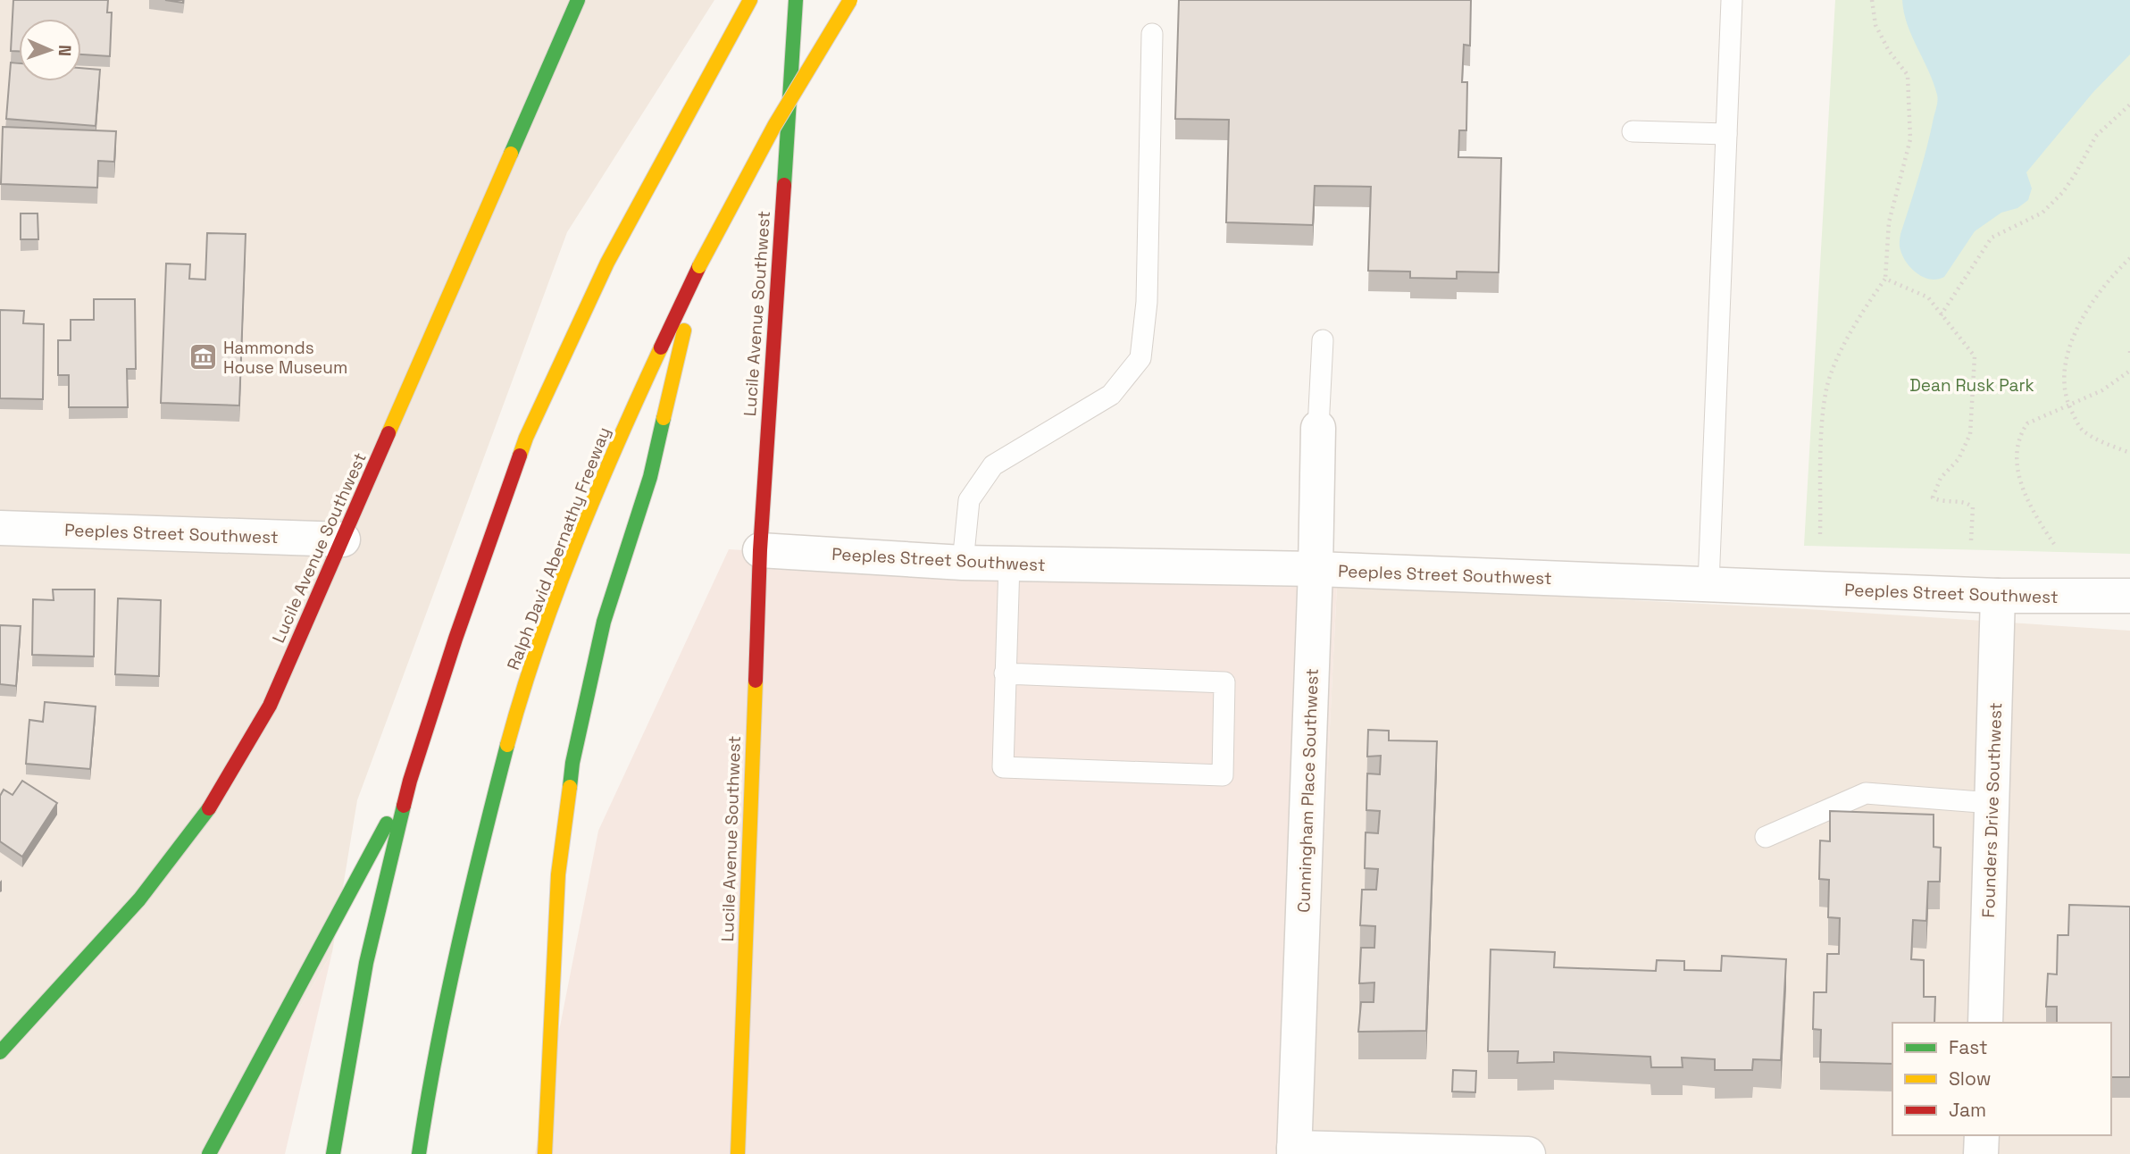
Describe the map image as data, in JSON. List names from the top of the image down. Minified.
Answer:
{"streets":{"main road":["Lucile Avenue Southwest","Ralph David Abernathy Freeway"],"street":["Peeples Street Southwest","Cunningham Place Southwest","Founders Drive Southwest"]},"crossings":[["Lucile Avenue Southwest","Peeples Street Southwest"],["Peeples Street Southwest","Cunningham Place Southwest"],["Peeples Street Southwest","Founders Drive Southwest"]],"parks":["Dean Rusk Park"],"places":{"museum":["Hammonds House Museum"]},"legend":["Fast","Slow","Jam"],"north":"right"}
